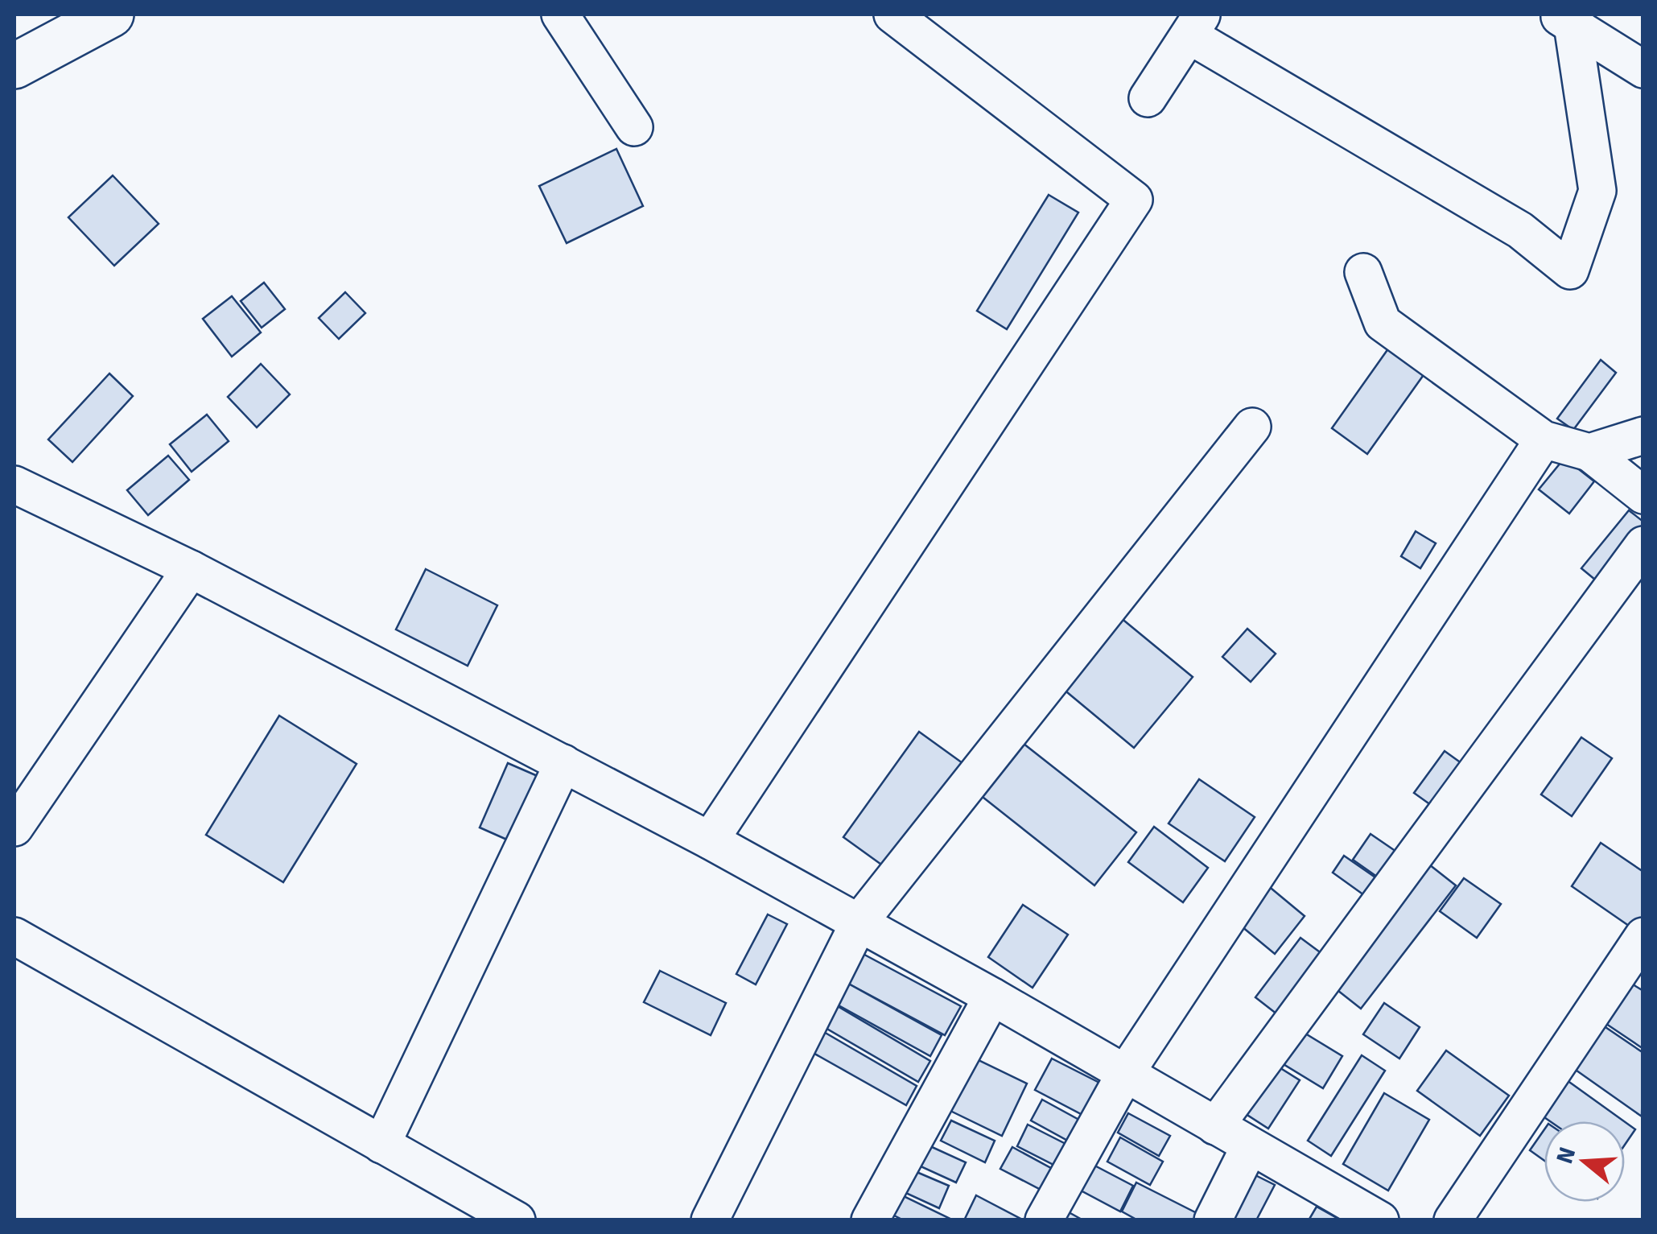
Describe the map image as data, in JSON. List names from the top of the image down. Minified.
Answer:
{"north":"left"}
